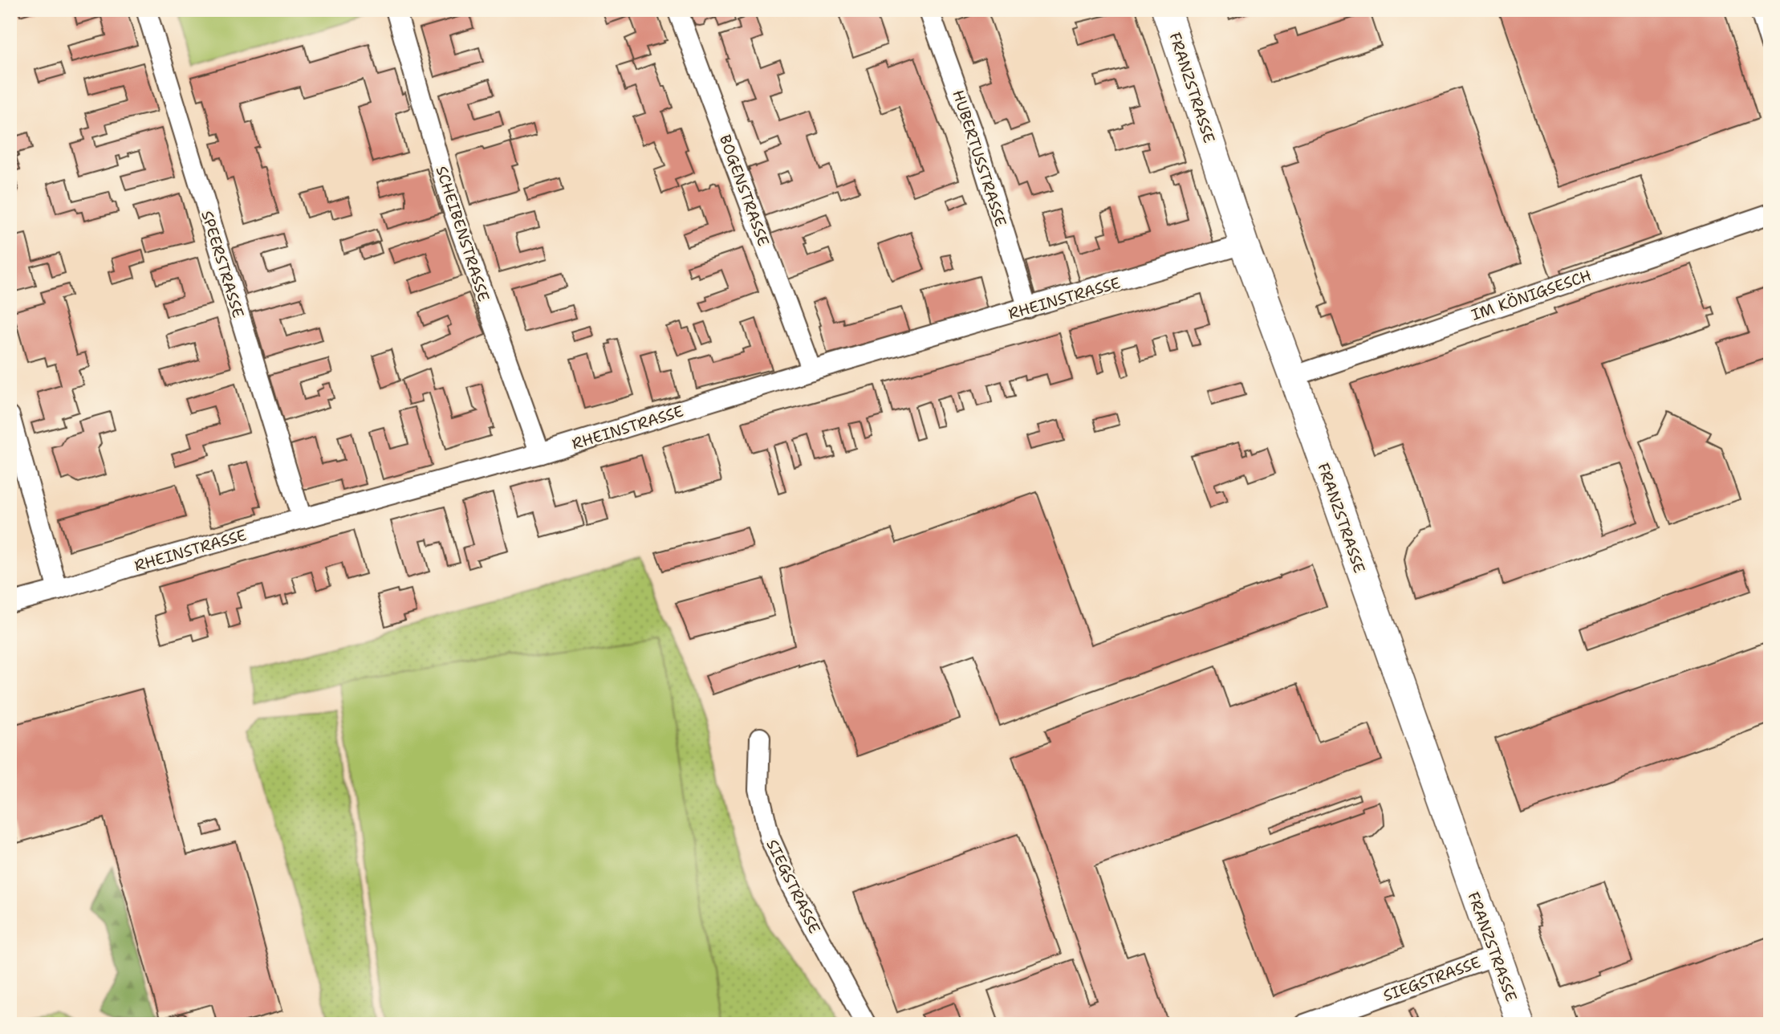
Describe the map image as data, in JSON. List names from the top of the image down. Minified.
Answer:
{"streets":{"street":["FRANZSTRASSE","HUBERTUSSTRASSE","BOGENSTRASSE","SCHEIBENSTRASSE","SPEERSTRASSE","IM KÖNIGSESCH","RHEINSTRASSE","SIEGSTRASSE"]},"crossings":[["FRANZSTRASSE","IM KÖNIGSESCH"],["FRANZSTRASSE","RHEINSTRASSE"],["FRANZSTRASSE","SIEGSTRASSE"],["HUBERTUSSTRASSE","RHEINSTRASSE"],["BOGENSTRASSE","RHEINSTRASSE"],["SCHEIBENSTRASSE","RHEINSTRASSE"],["SPEERSTRASSE","RHEINSTRASSE"]]}
